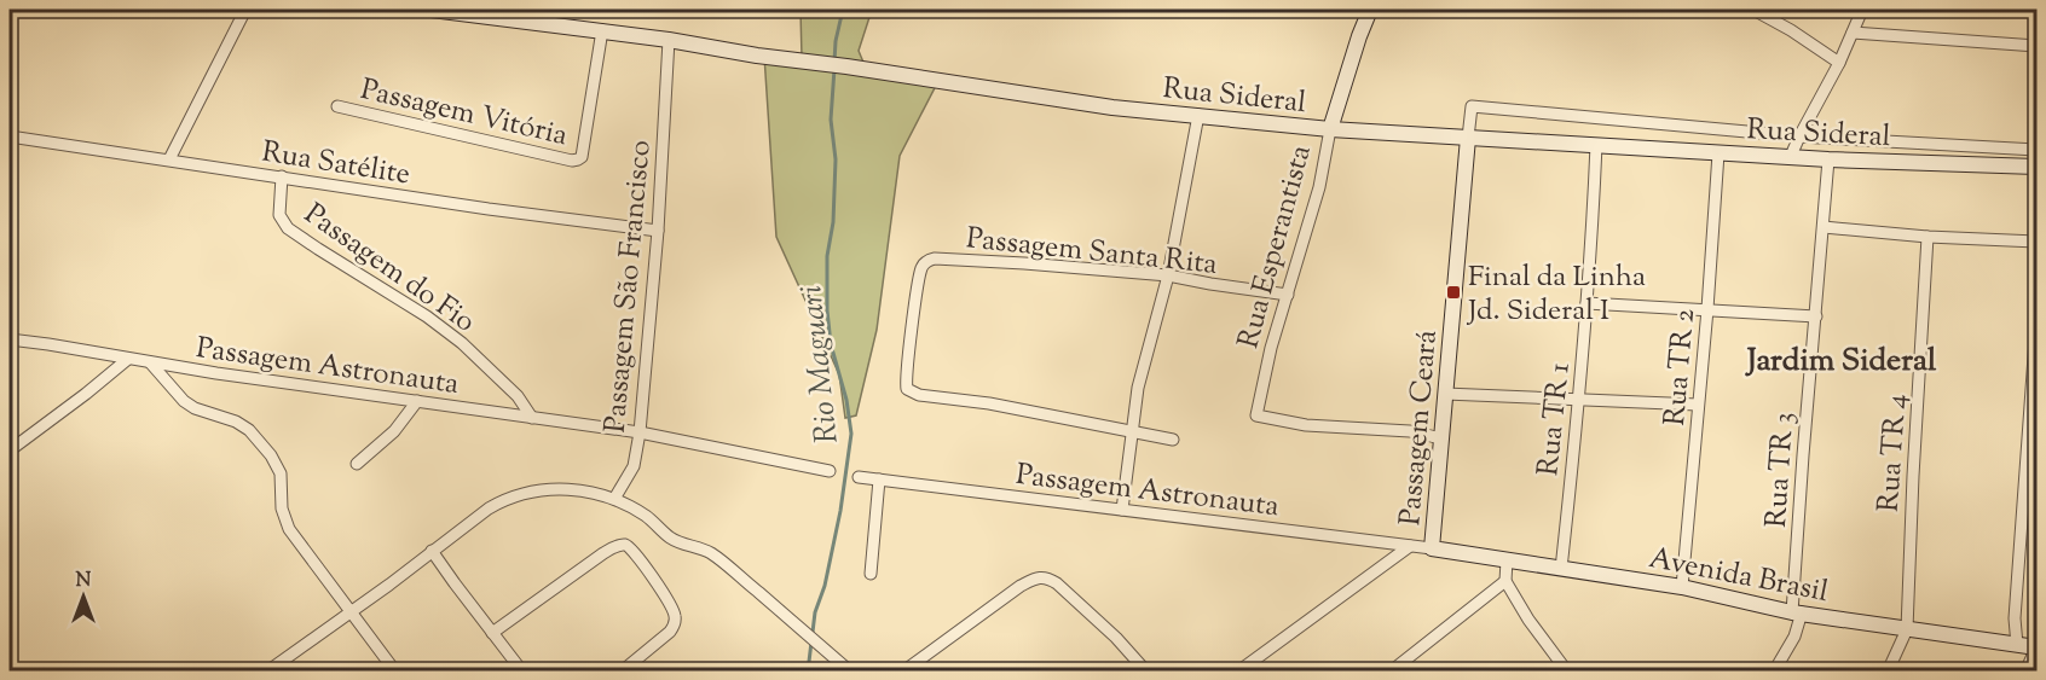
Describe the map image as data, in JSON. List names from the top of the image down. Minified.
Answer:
{"streets":{"main road":["Rua Sideral","Rua Esperantista","Passagem Ceará","Avenida Brasil"],"street":["Passagem Vitória","Rua Satélite","Passagem Santa Rita","Passagem do Fio","Passagem São Francisco","Passagem Astronauta","Rua TR 2","Rua TR 1","Rua TR 4","Rua TR 3"]},"crossings":[["Rua Sideral","Passagem Vitória"],["Rua Sideral","Rua Esperantista"],["Rua Sideral","Passagem São Francisco"],["Rua Sideral","Rua TR 2"],["Rua Sideral","Rua TR 1"],["Rua Sideral","Passagem Ceará"],["Rua Sideral","Rua TR 3"],["Rua Satélite","Passagem do Fio"],["Rua Satélite","Passagem São Francisco"],["Rua Esperantista","Passagem Santa Rita"],["Rua Esperantista","Passagem Ceará"],["Passagem do Fio","Passagem Astronauta"],["Passagem São Francisco","Passagem Astronauta"],["Passagem Astronauta","Passagem Ceará"],["Passagem Astronauta","Avenida Brasil"],["Rua TR 2","Avenida Brasil"],["Rua TR 1","Avenida Brasil"],["Passagem Ceará","Avenida Brasil"],["Rua TR 4","Avenida Brasil"],["Rua TR 3","Avenida Brasil"]],"districts":["Jardim Sideral"],"water":["Rio Maguari"],"places":{"transit":["Final da Linha Jd. Sideral I"]},"north":"top"}
